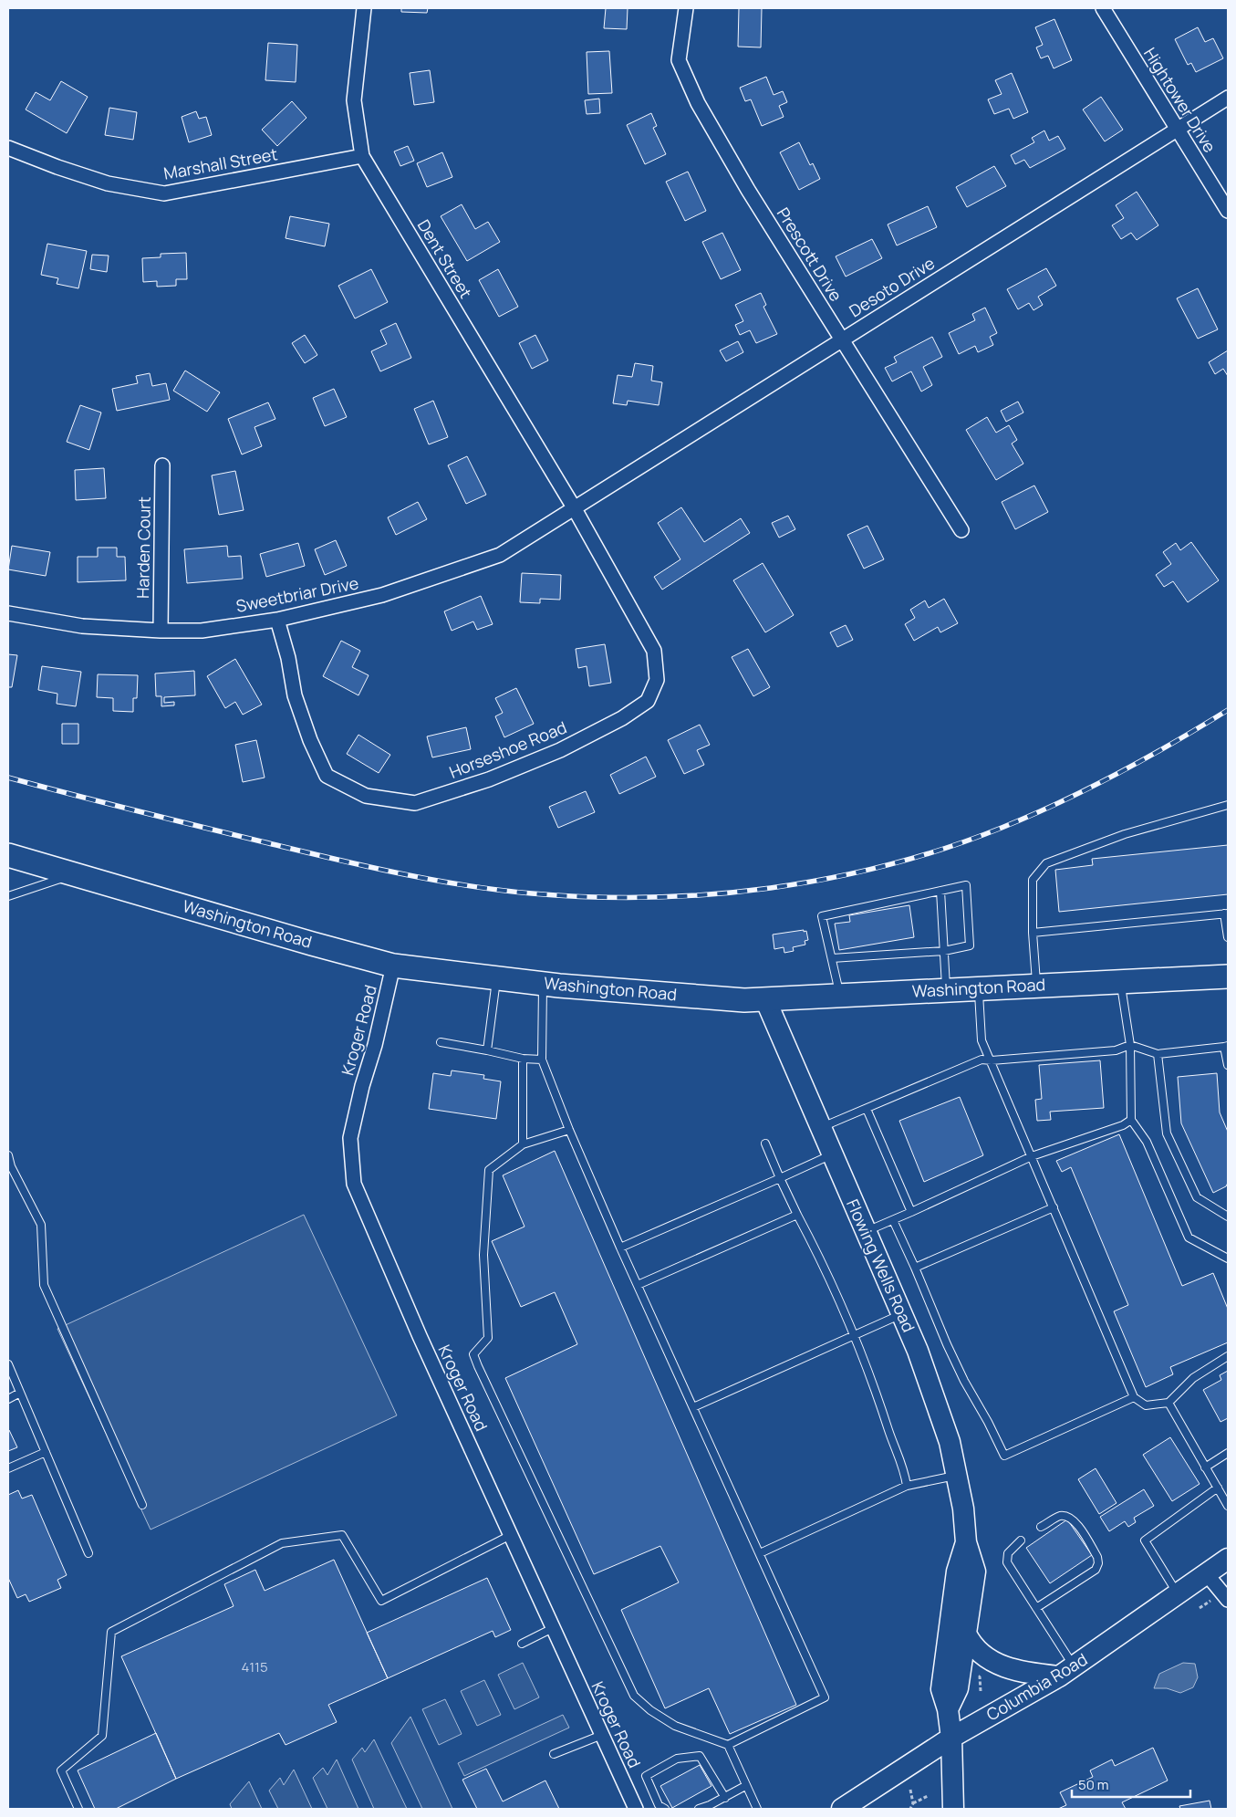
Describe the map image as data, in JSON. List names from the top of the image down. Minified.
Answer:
{"streets":{"main road":["Washington Road","Flowing Wells Road","Columbia Road"],"street":["Hightower Drive","Marshall Street","Prescott Drive","Dent Street","Desoto Drive","Harden Court","Sweetbriar Drive","Horseshoe Road","Kroger Road"]},"crossings":[["Hightower Drive","Desoto Drive"],["Marshall Street","Dent Street"],["Prescott Drive","Desoto Drive"],["Dent Street","Desoto Drive"],["Dent Street","Sweetbriar Drive"],["Dent Street","Horseshoe Road"],["Desoto Drive","Sweetbriar Drive"],["Desoto Drive","Horseshoe Road"],["Harden Court","Sweetbriar Drive"],["Sweetbriar Drive","Horseshoe Road"],["Washington Road","Kroger Road"],["Washington Road","Flowing Wells Road"],["Flowing Wells Road","Columbia Road"]],"house_numbers":["4115"],"scale_bar":"50 m"}
